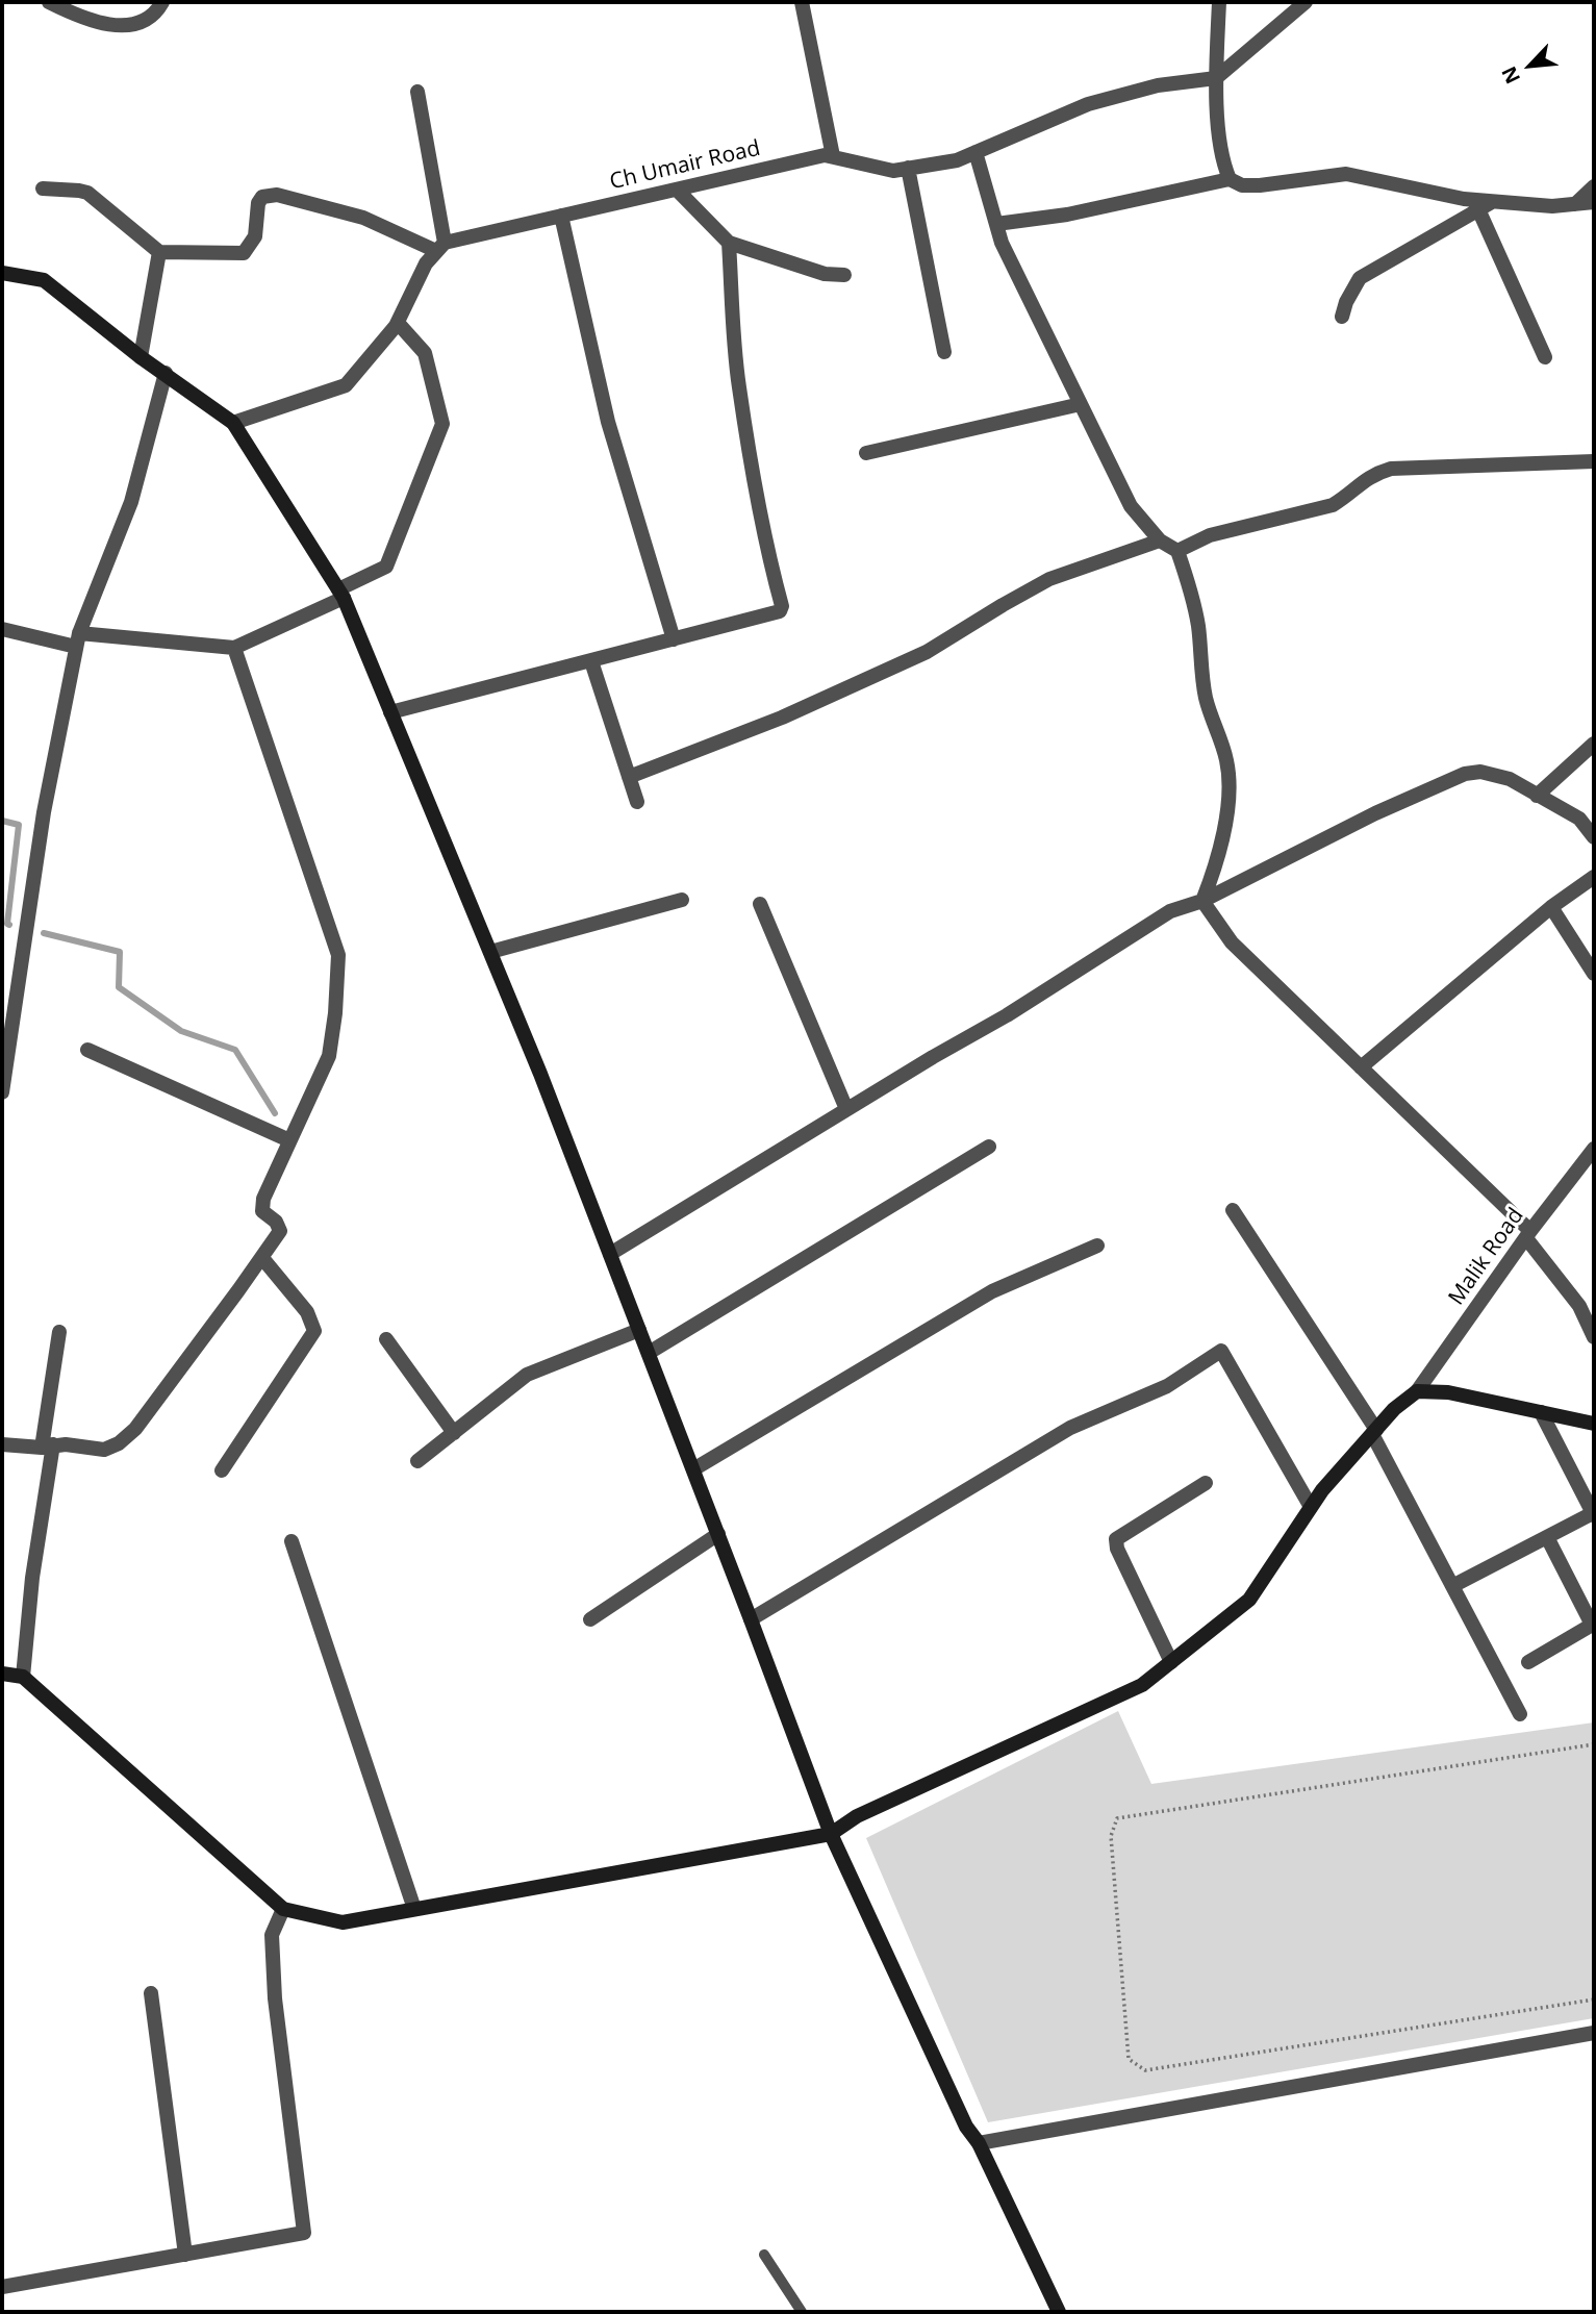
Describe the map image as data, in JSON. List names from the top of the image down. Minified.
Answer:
{"streets":{"street":["Ch Umair Road","Malik Road"]},"north":"bottom left"}
